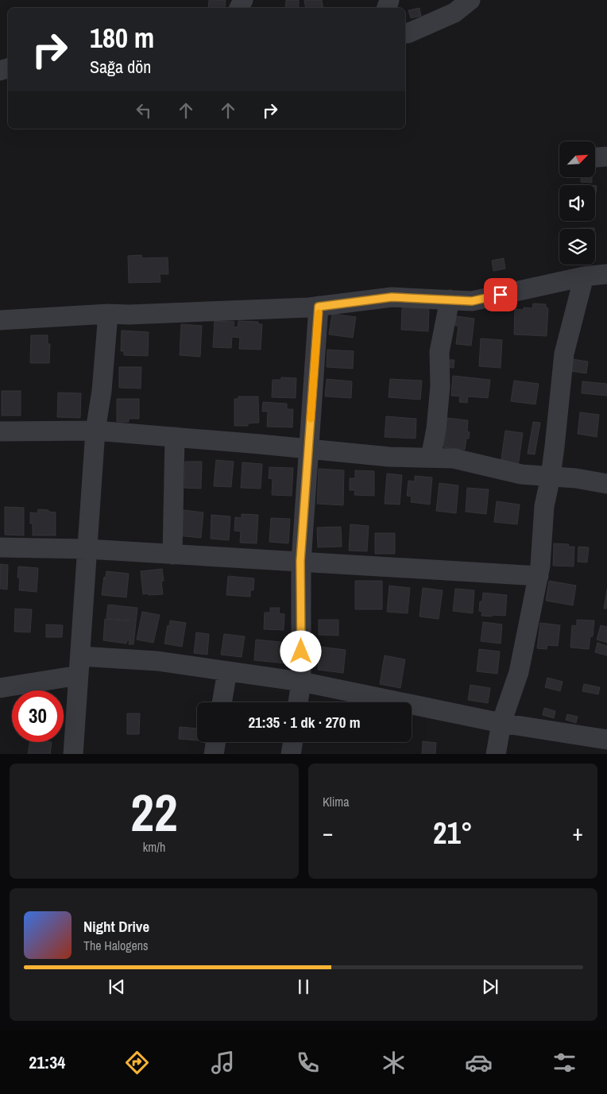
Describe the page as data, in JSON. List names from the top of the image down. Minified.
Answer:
{"north":"top right","page":{"turn":["180 m","Sağa dön"],"limit":"30","trip":"21:35 · 1 dk · 270 m","tile":[["22","km/h"],"Klima"],"heat":["−","21°","+"],"song":["Night Drive","The Halogens"],"tabs":"21:34"}}
